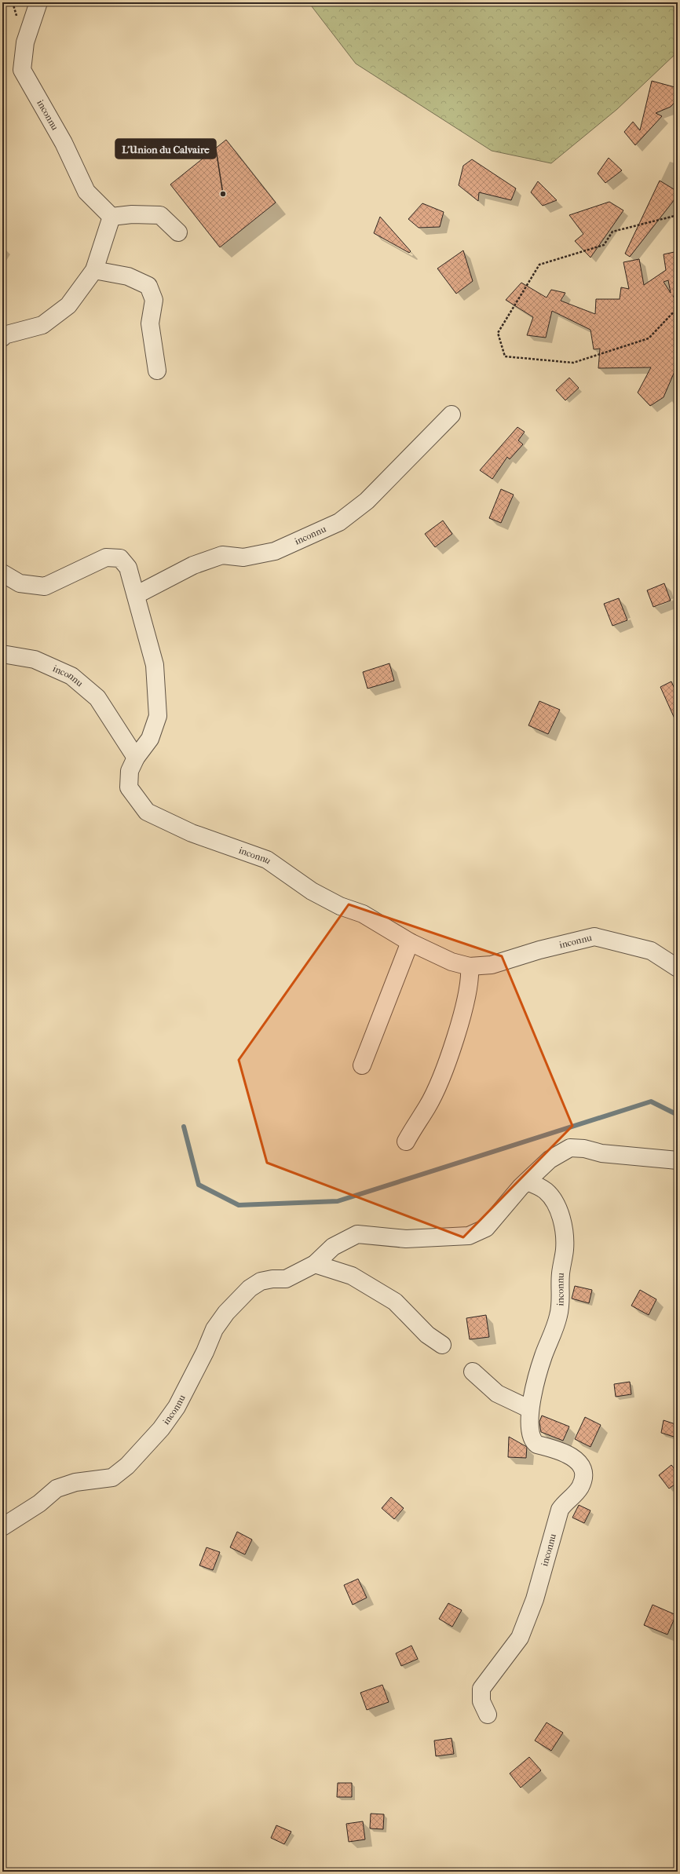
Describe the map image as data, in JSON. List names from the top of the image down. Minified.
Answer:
{"streets":{"street":["inconnu"]},"places":["L'Union du Calvaire"]}
